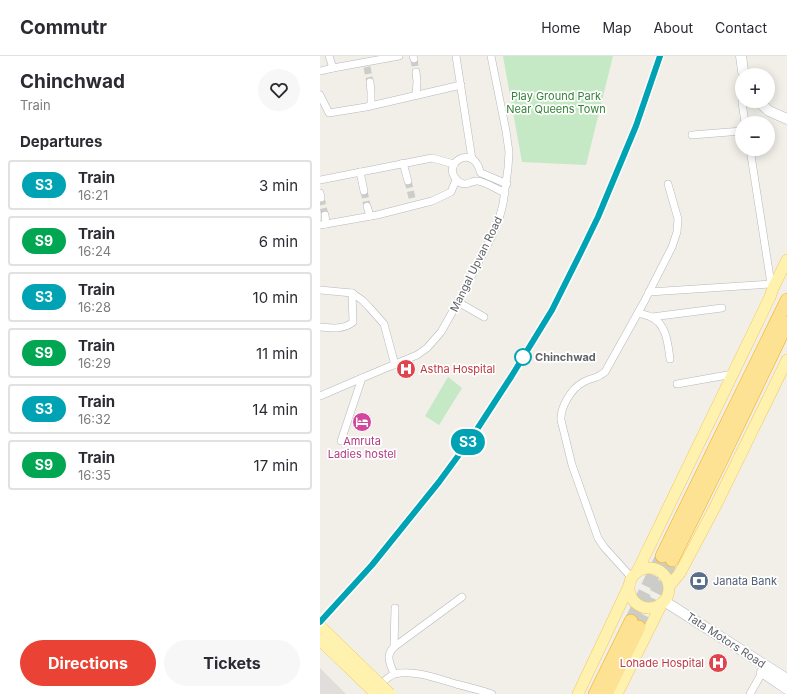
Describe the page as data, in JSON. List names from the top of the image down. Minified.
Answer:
{"streets":{"main road":["Tata Motors Road"],"street":["Mangal Upvan Road"]},"parks":["Play Ground Park Near Queens Town"],"places":{"other":["Chinchwad"],"hospital":["Astha Hospital","Lohade Hospital"],"hotel":["Amruta Ladies hostel"],"bank":["Janata Bank"]},"page":{"header":"Commutr","nav":["Home","Map","About","Contact"],"heading":[["Chinchwad","Train"],"Departures"],"on_map":"S3","map_buttons":["+","−"],"list":[{"mark":"S3","name":"Train","note":"16:21","value":"3 min"},{"mark":"S9","name":"Train","note":"16:24","value":"6 min"},{"mark":"S3","name":"Train","note":"16:28","value":"10 min"},{"mark":"S9","name":"Train","note":"16:29","value":"11 min"},{"mark":"S3","name":"Train","note":"16:32","value":"14 min"},{"mark":"S9","name":"Train","note":"16:35","value":"17 min"}],"buttons":["Directions","Tickets"]}}
